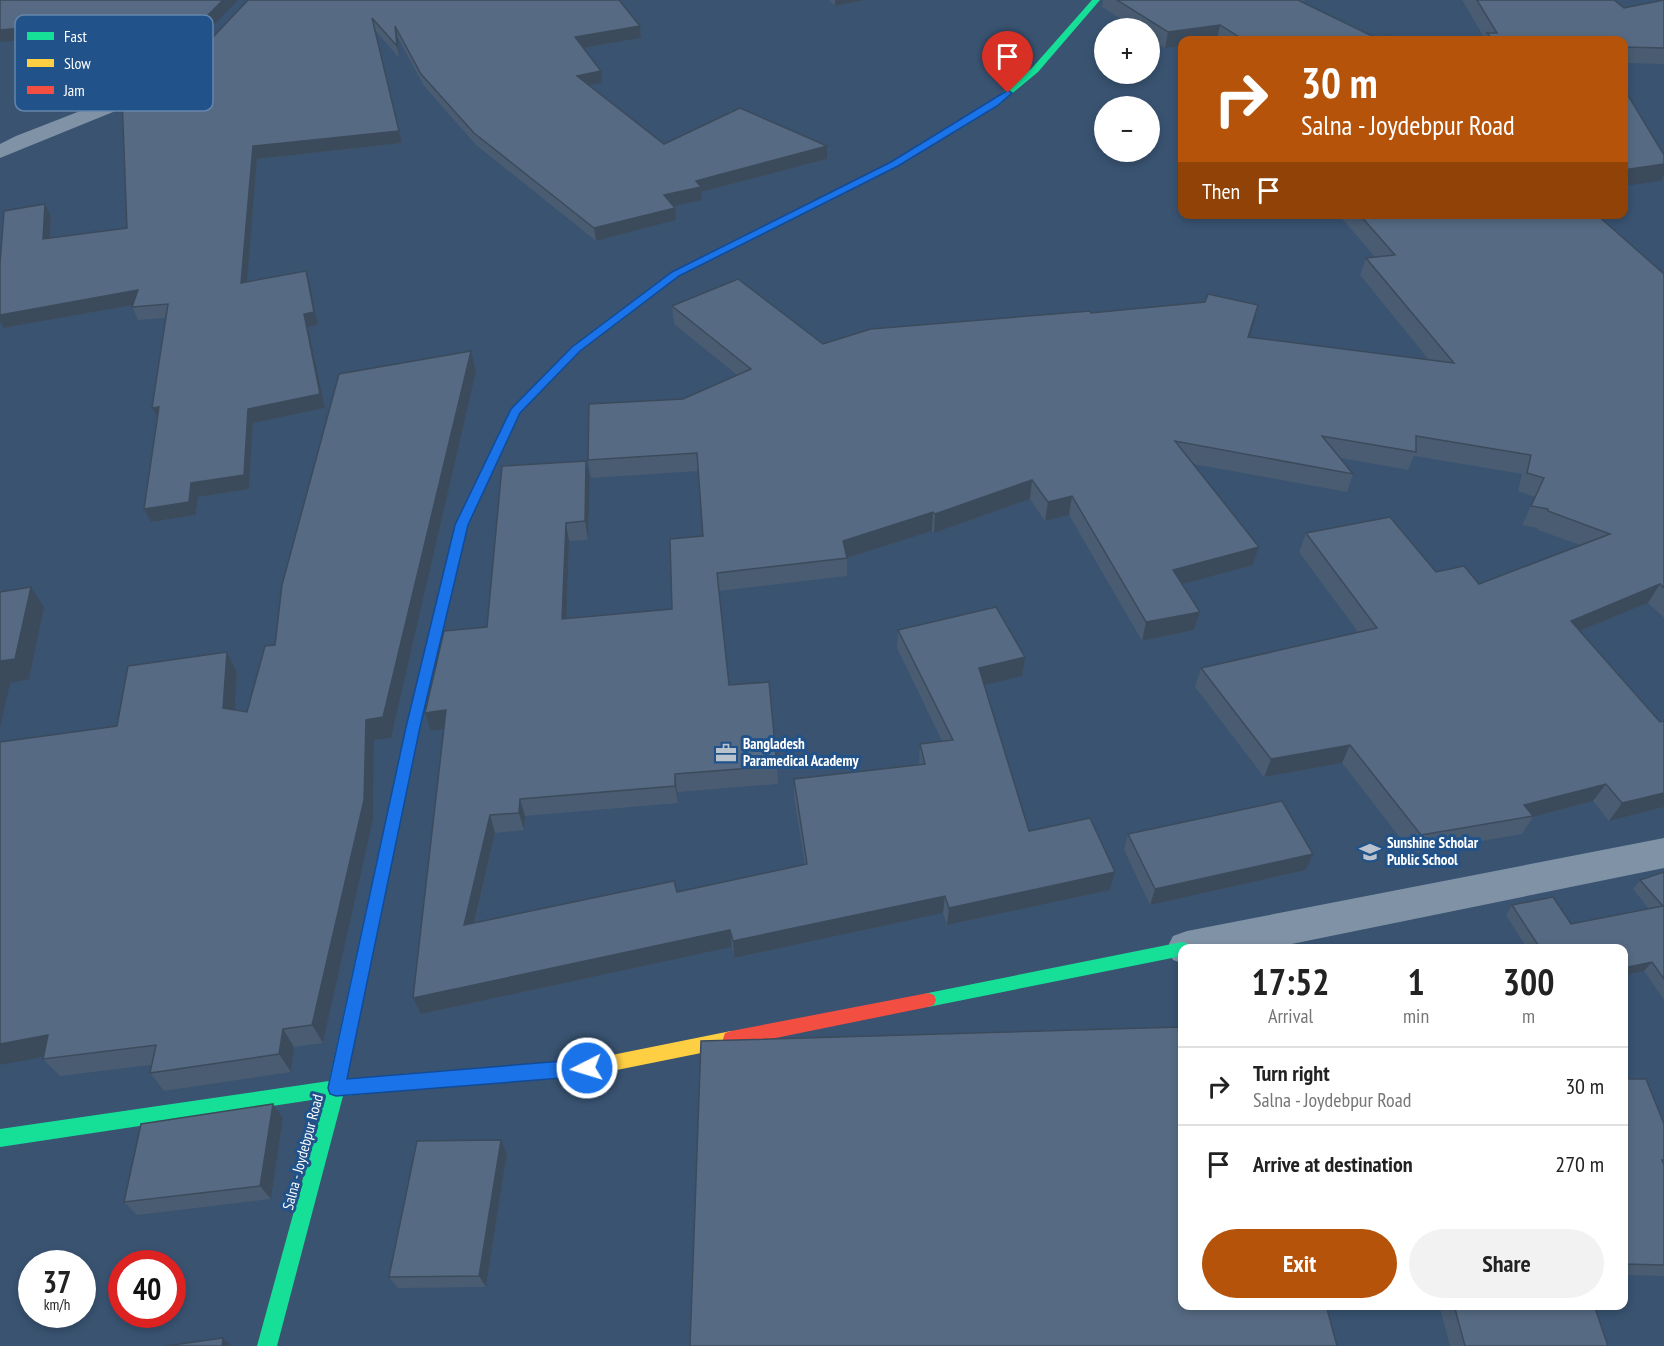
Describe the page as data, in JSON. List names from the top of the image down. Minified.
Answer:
{"streets":{"main road":["Salna - Joydebpur Road"]},"places":{"office":["Bangladesh Paramedical Academy"],"school or university":["Sunshine Scholar Public School"]},"legend":["Fast","Slow","Jam"],"page":{"map_buttons":["+","−"],"turn":["30 m","Salna - Joydebpur Road"],"then":"Then","eta":["17:52","Arrival","1","min","300","m"],"list":[{"name":"Turn right","note":"Salna - Joydebpur Road","value":"30 m"},{"name":"Arrive at destination","value":"270 m"}],"buttons":["Exit","Share"],"speed":"37 km/h","limit":"40"}}
